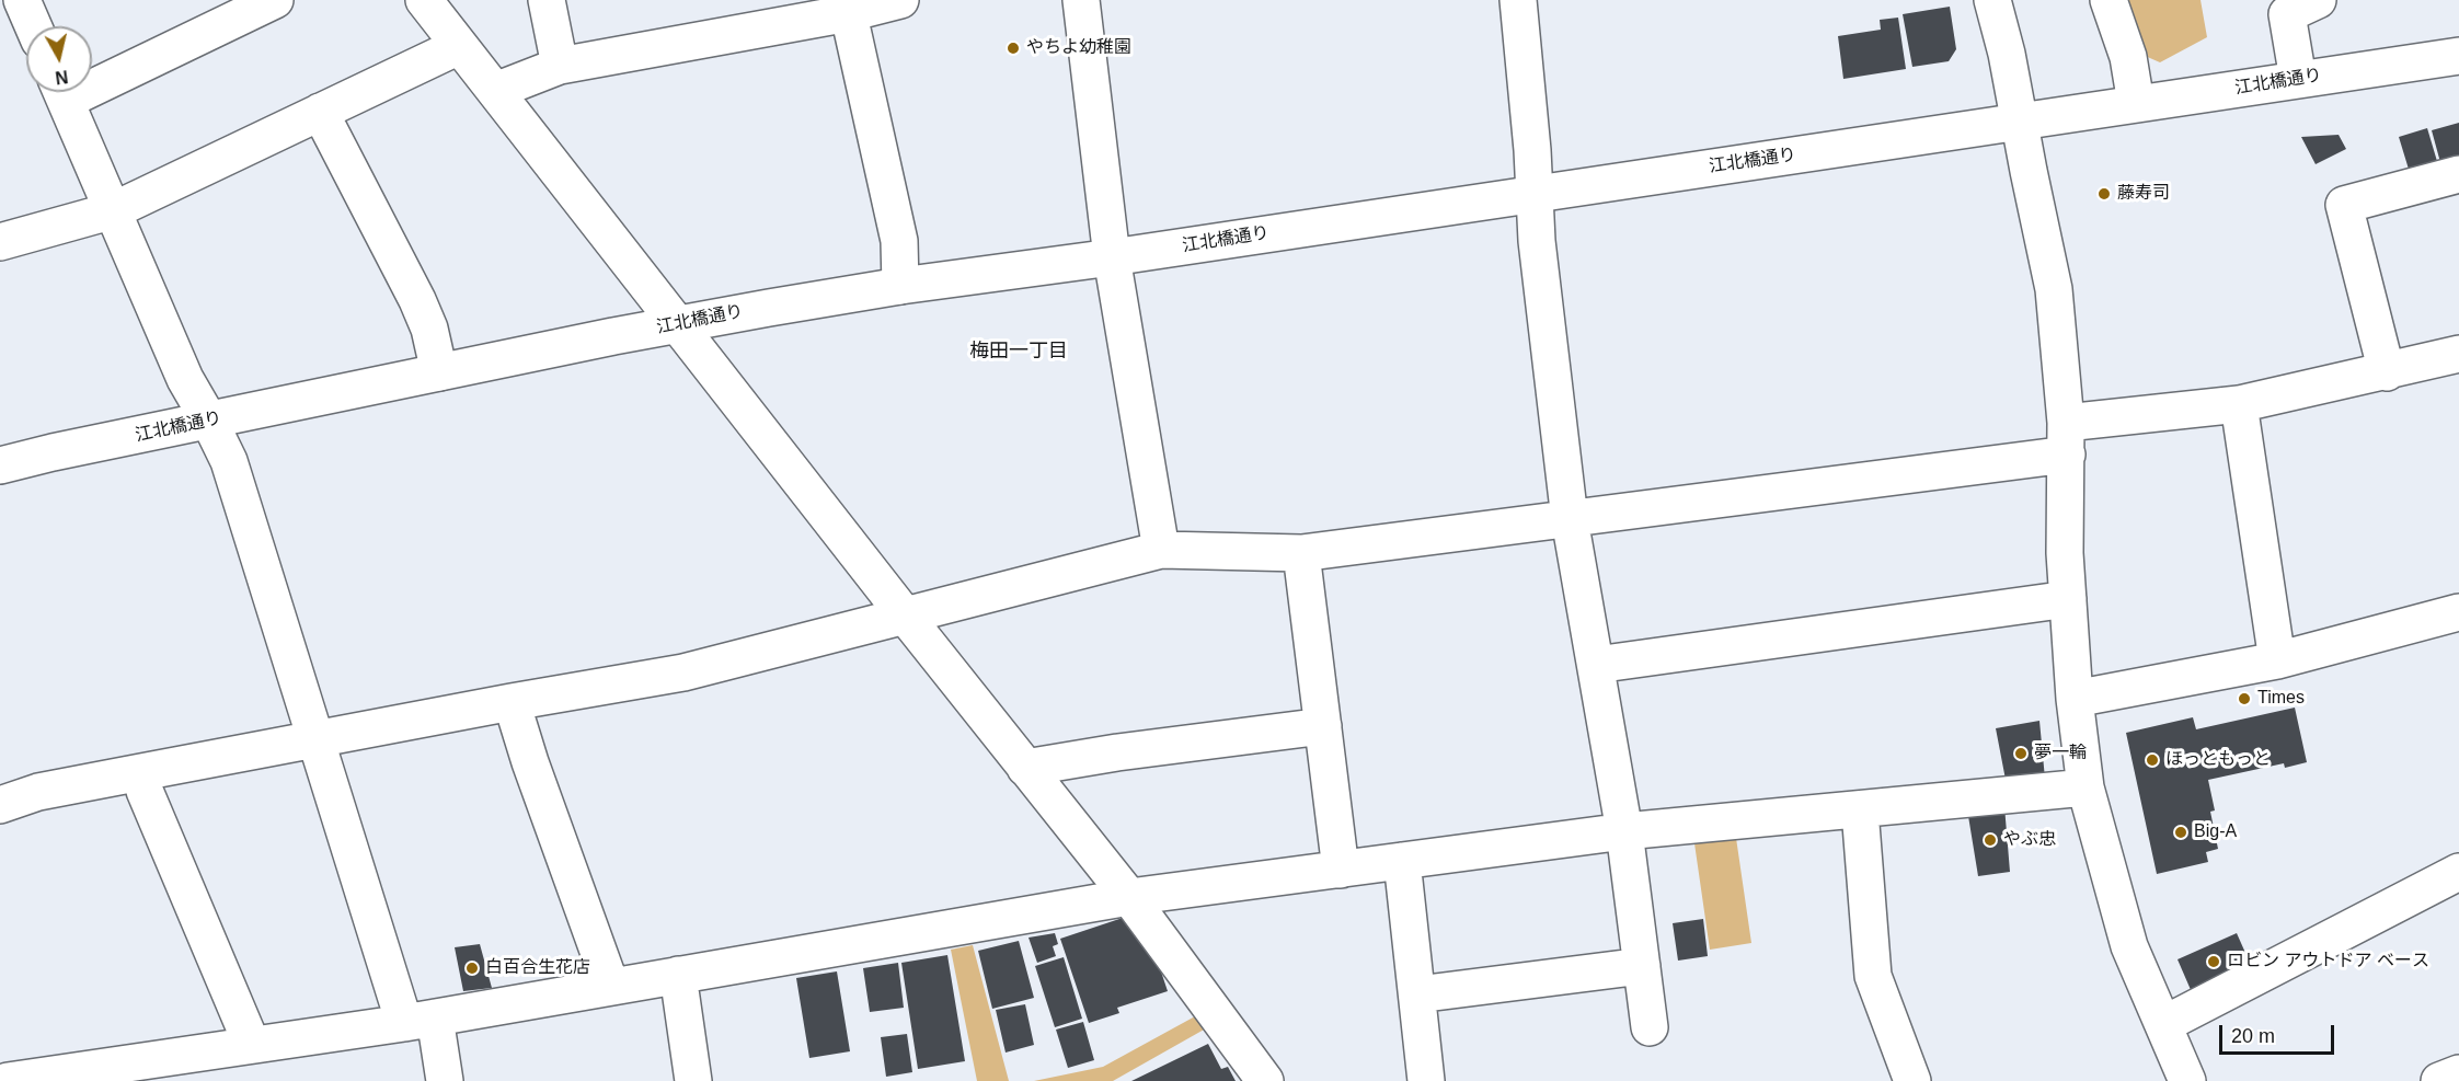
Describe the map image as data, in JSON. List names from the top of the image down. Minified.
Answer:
{"streets":{"street":["江北橋通り"]},"districts":["梅田一丁目"],"places":["やちよ幼稚園","藤寿司","Times","夢一輪","ほっともっと","Big-A","やぶ忠","ロビン アウトドア ベース","白百合生花店"],"scale_bar":"20 m","north":"bottom"}
